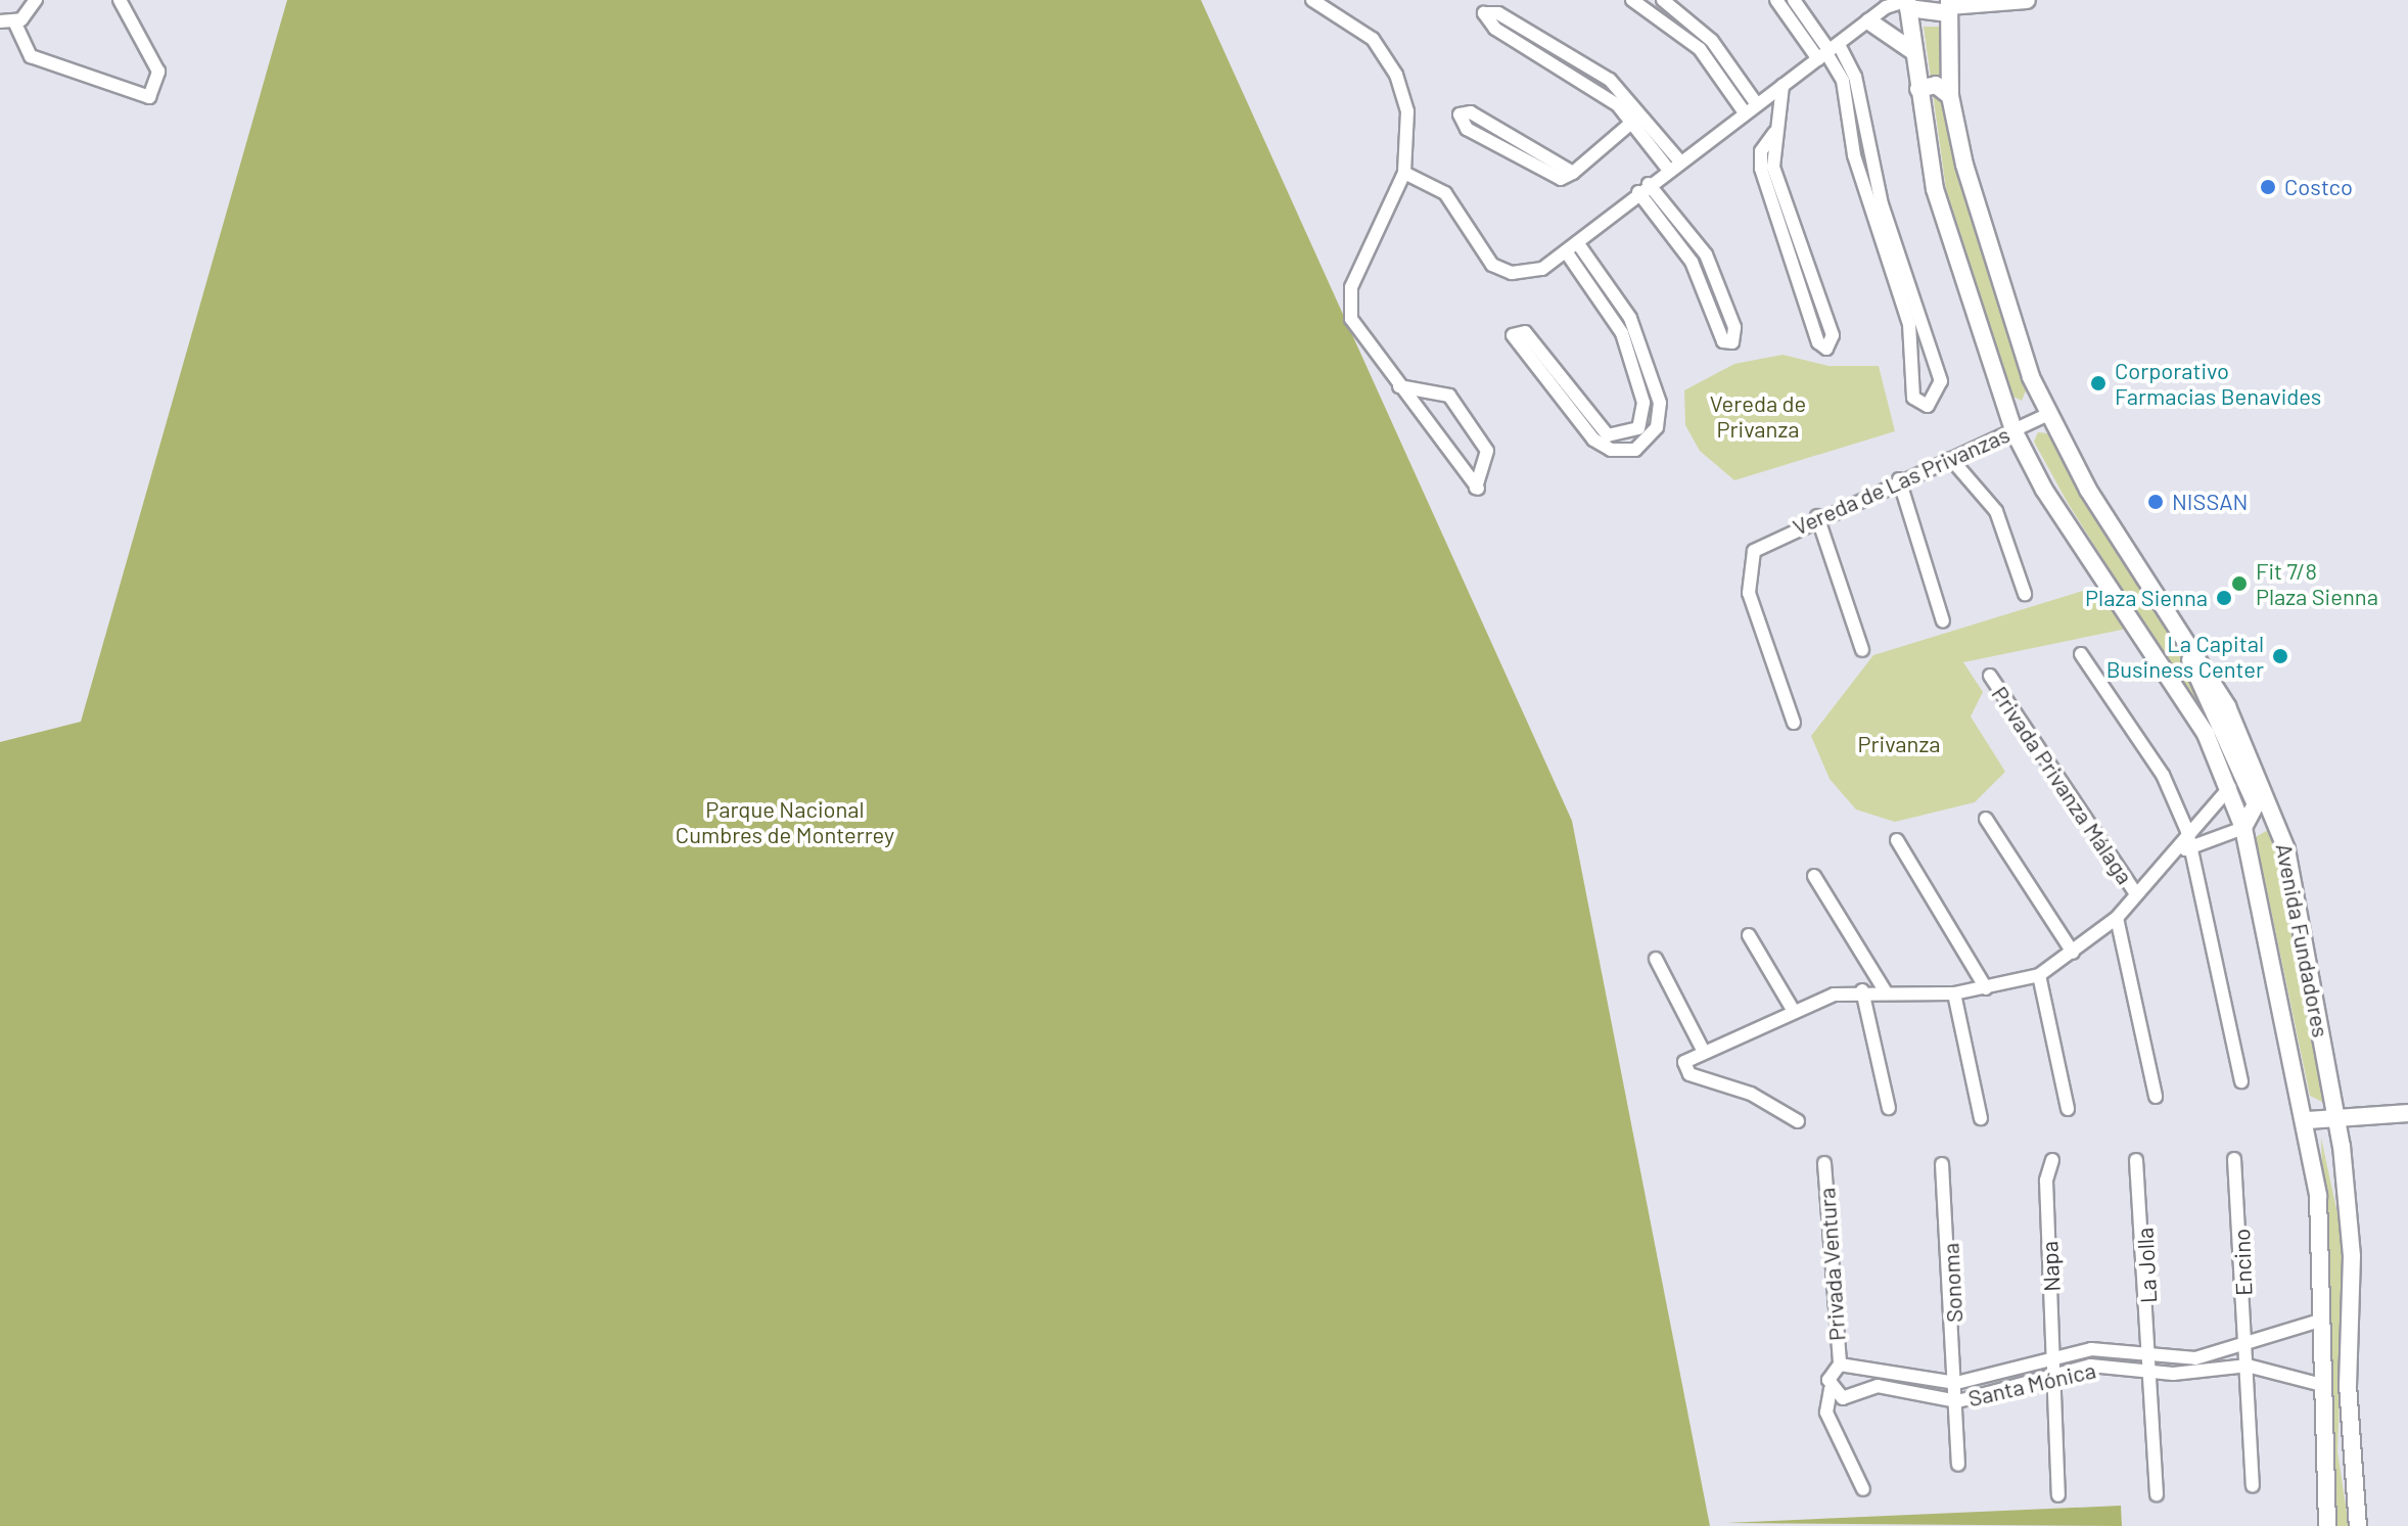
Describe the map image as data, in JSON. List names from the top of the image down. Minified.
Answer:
{"streets":{"main road":["Avenida Fundadores"],"street":["Vereda de Las Privanzas","Privada Privanza Málaga","Encino","Privada Ventura","La Jolla","Napa","Sonoma","Santa Mónica"]},"crossings":[["Vereda de Las Privanzas","Avenida Fundadores"],["Avenida Fundadores","Santa Mónica"],["Encino","Santa Mónica"],["Privada Ventura","Santa Mónica"],["La Jolla","Santa Mónica"],["Napa","Santa Mónica"],["Sonoma","Santa Mónica"]],"parks":["Vereda de Privanza","Privanza","Parque Nacional Cumbres de Monterrey"],"places":["Costco","Corporativo Farmacias Benavides","NISSAN","Fit 7/8 Plaza Sienna","Plaza Sienna","La Capital Business Center"]}
